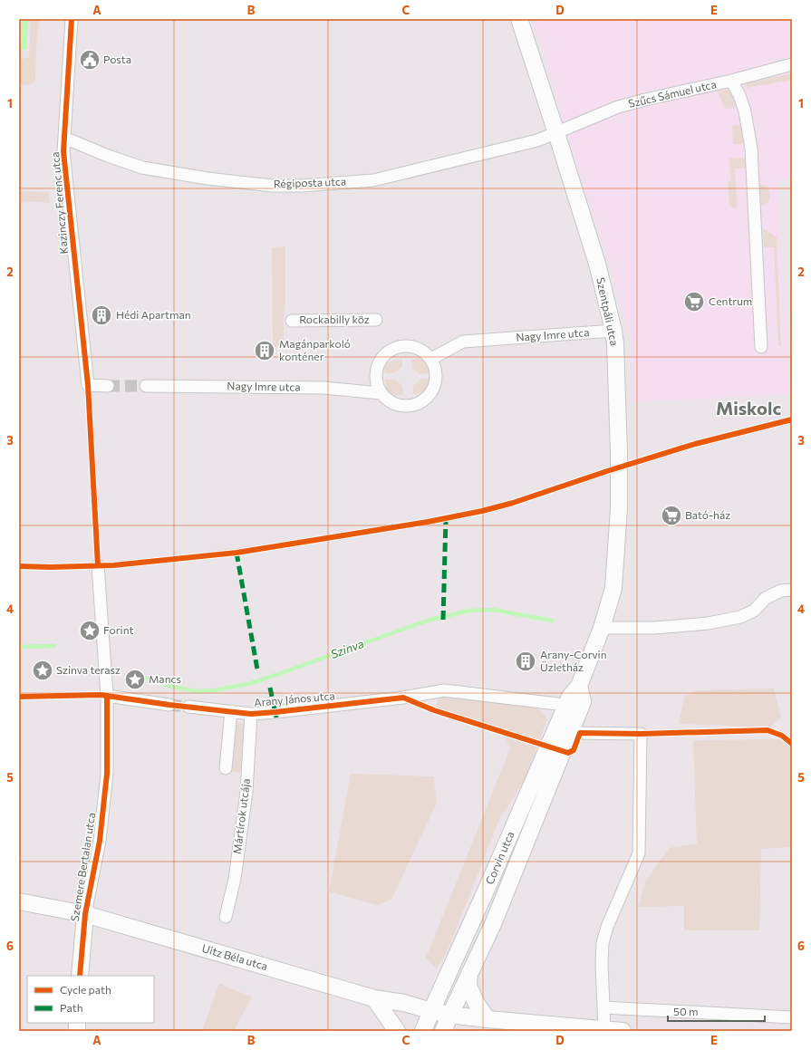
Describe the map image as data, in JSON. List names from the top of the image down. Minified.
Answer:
{"streets":{"street":["Szűcs Sámuel utca","Régiposta utca","Kazinczy Ferenc utca","Szentpáli utca","Rockabilly köz","Nagy Imre utca","Arany János utca","Mártírok utcája","Corvin utca","Szemere Bertalan utca","Uitz Béla utca"]},"crossings":[["Szűcs Sámuel utca","Régiposta utca"],["Szűcs Sámuel utca","Szentpáli utca"],["Régiposta utca","Kazinczy Ferenc utca"],["Régiposta utca","Szentpáli utca"],["Szentpáli utca","Nagy Imre utca"],["Szentpáli utca","Corvin utca"],["Arany János utca","Mártírok utcája"],["Arany János utca","Corvin utca"],["Corvin utca","Uitz Béla utca"],["Szemere Bertalan utca","Uitz Béla utca"]],"districts":["Miskolc"],"water":["Szinva"],"places":{"public building":["Posta"],"supermarket":["Centrum","Bató-ház"],"building":["Hédi Apartman","Magánparkoló konténer","Arany-Corvin Üzletház"],"place":["Forint","Szinva terasz","Mancs"]},"legend":["Cycle path","Path"],"scale_bar":"50 m","grid":{"columns":["A","B","C","D","E"],"rows":["1","2","3","4","5","6"]}}
